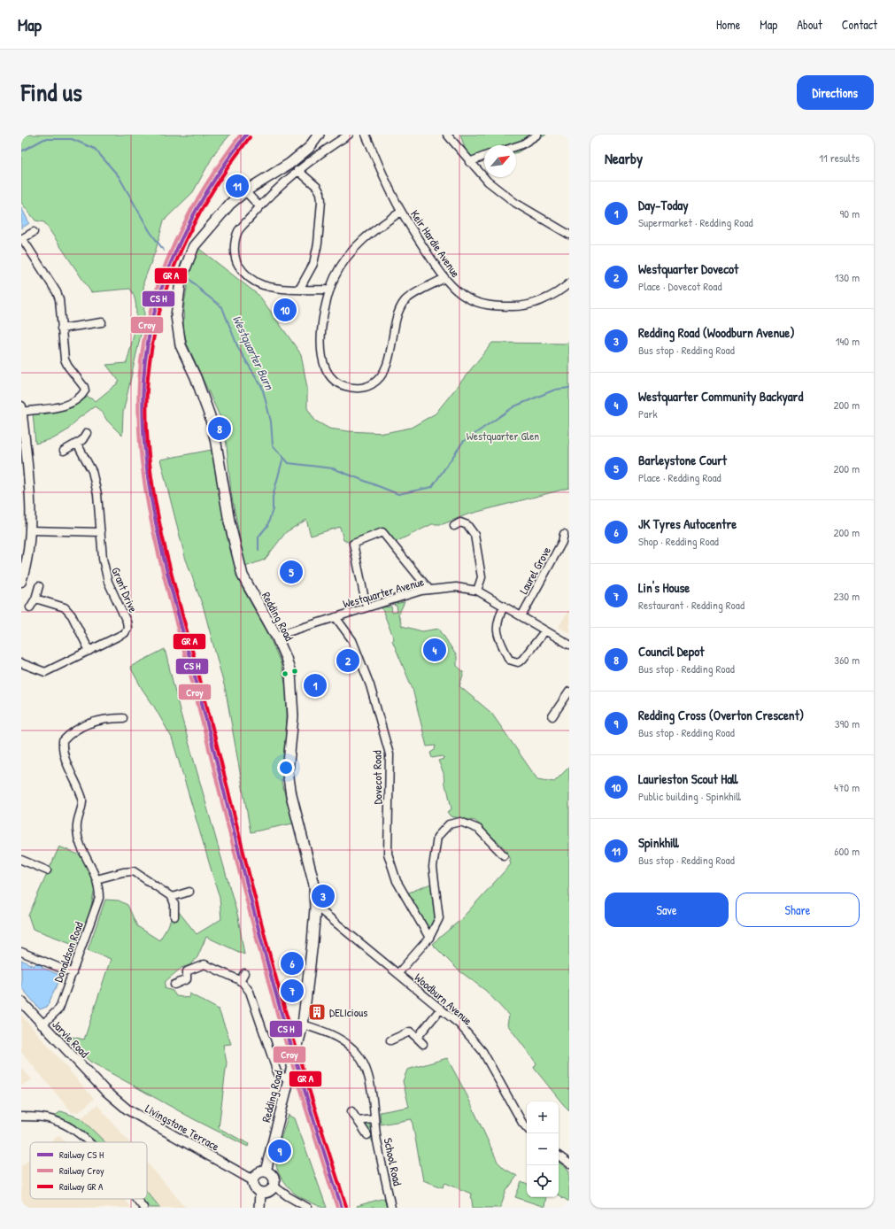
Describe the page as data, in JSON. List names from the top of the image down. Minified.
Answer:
{"streets":{"main road":["Redding Road"],"street":["Keir Hardie Avenue","Laurel Grove","Grant Drive","Westquarter Avenue","Dovecot Road","Donaldson Road","Woodburn Avenue","Jarvie Road","Livingstone Terrace","School Road"]},"crossings":[["Laurel Grove","Westquarter Avenue"],["Westquarter Avenue","Redding Road"],["Westquarter Avenue","Dovecot Road"],["Redding Road","Woodburn Avenue"],["Redding Road","Livingstone Terrace"],["Redding Road","School Road"],["Donaldson Road","Jarvie Road"],["Jarvie Road","Livingstone Terrace"]],"water":["Westquarter Burn"],"parks":["Westquarter Glen"],"places":{"building":["DELIcious"]},"lines":["rail line Croy"],"legend":["Railway CS H","Railway Croy","Railway GR A"],"north":"top right","page":{"header":"Map","nav":["Home","Map","About","Contact"],"title":"Find us","buttons":["Directions",["Save","Share"]],"heading":["Nearby","11 results"],"pins":["11","10","8","5","4","2","1","3","6","7","9"],"list":[{"mark":"1","name":"Day-Today","note":"Supermarket · Redding Road","value":"90 m"},{"mark":"2","name":"Westquarter Dovecot","note":"Place · Dovecot Road","value":"130 m"},{"mark":"3","name":"Redding Road (Woodburn Avenue)","note":"Bus stop · Redding Road","value":"140 m"},{"mark":"4","name":"Westquarter Community Backyard","note":"Park","value":"200 m"},{"mark":"5","name":"Barleystone Court","note":"Place · Redding Road","value":"200 m"},{"mark":"6","name":"JK Tyres Autocentre","note":"Shop · Redding Road","value":"200 m"},{"mark":"7","name":"Lin's House","note":"Restaurant · Redding Road","value":"230 m"},{"mark":"8","name":"Council Depot","note":"Bus stop · Redding Road","value":"360 m"},{"mark":"9","name":"Redding Cross (Overton Crescent)","note":"Bus stop · Redding Road","value":"390 m"},{"mark":"10","name":"Laurieston Scout Hall","note":"Public building · Spinkhill","value":"470 m"},{"mark":"11","name":"Spinkhill","note":"Bus stop · Redding Road","value":"600 m"}],"map_buttons":["+","−"]}}
